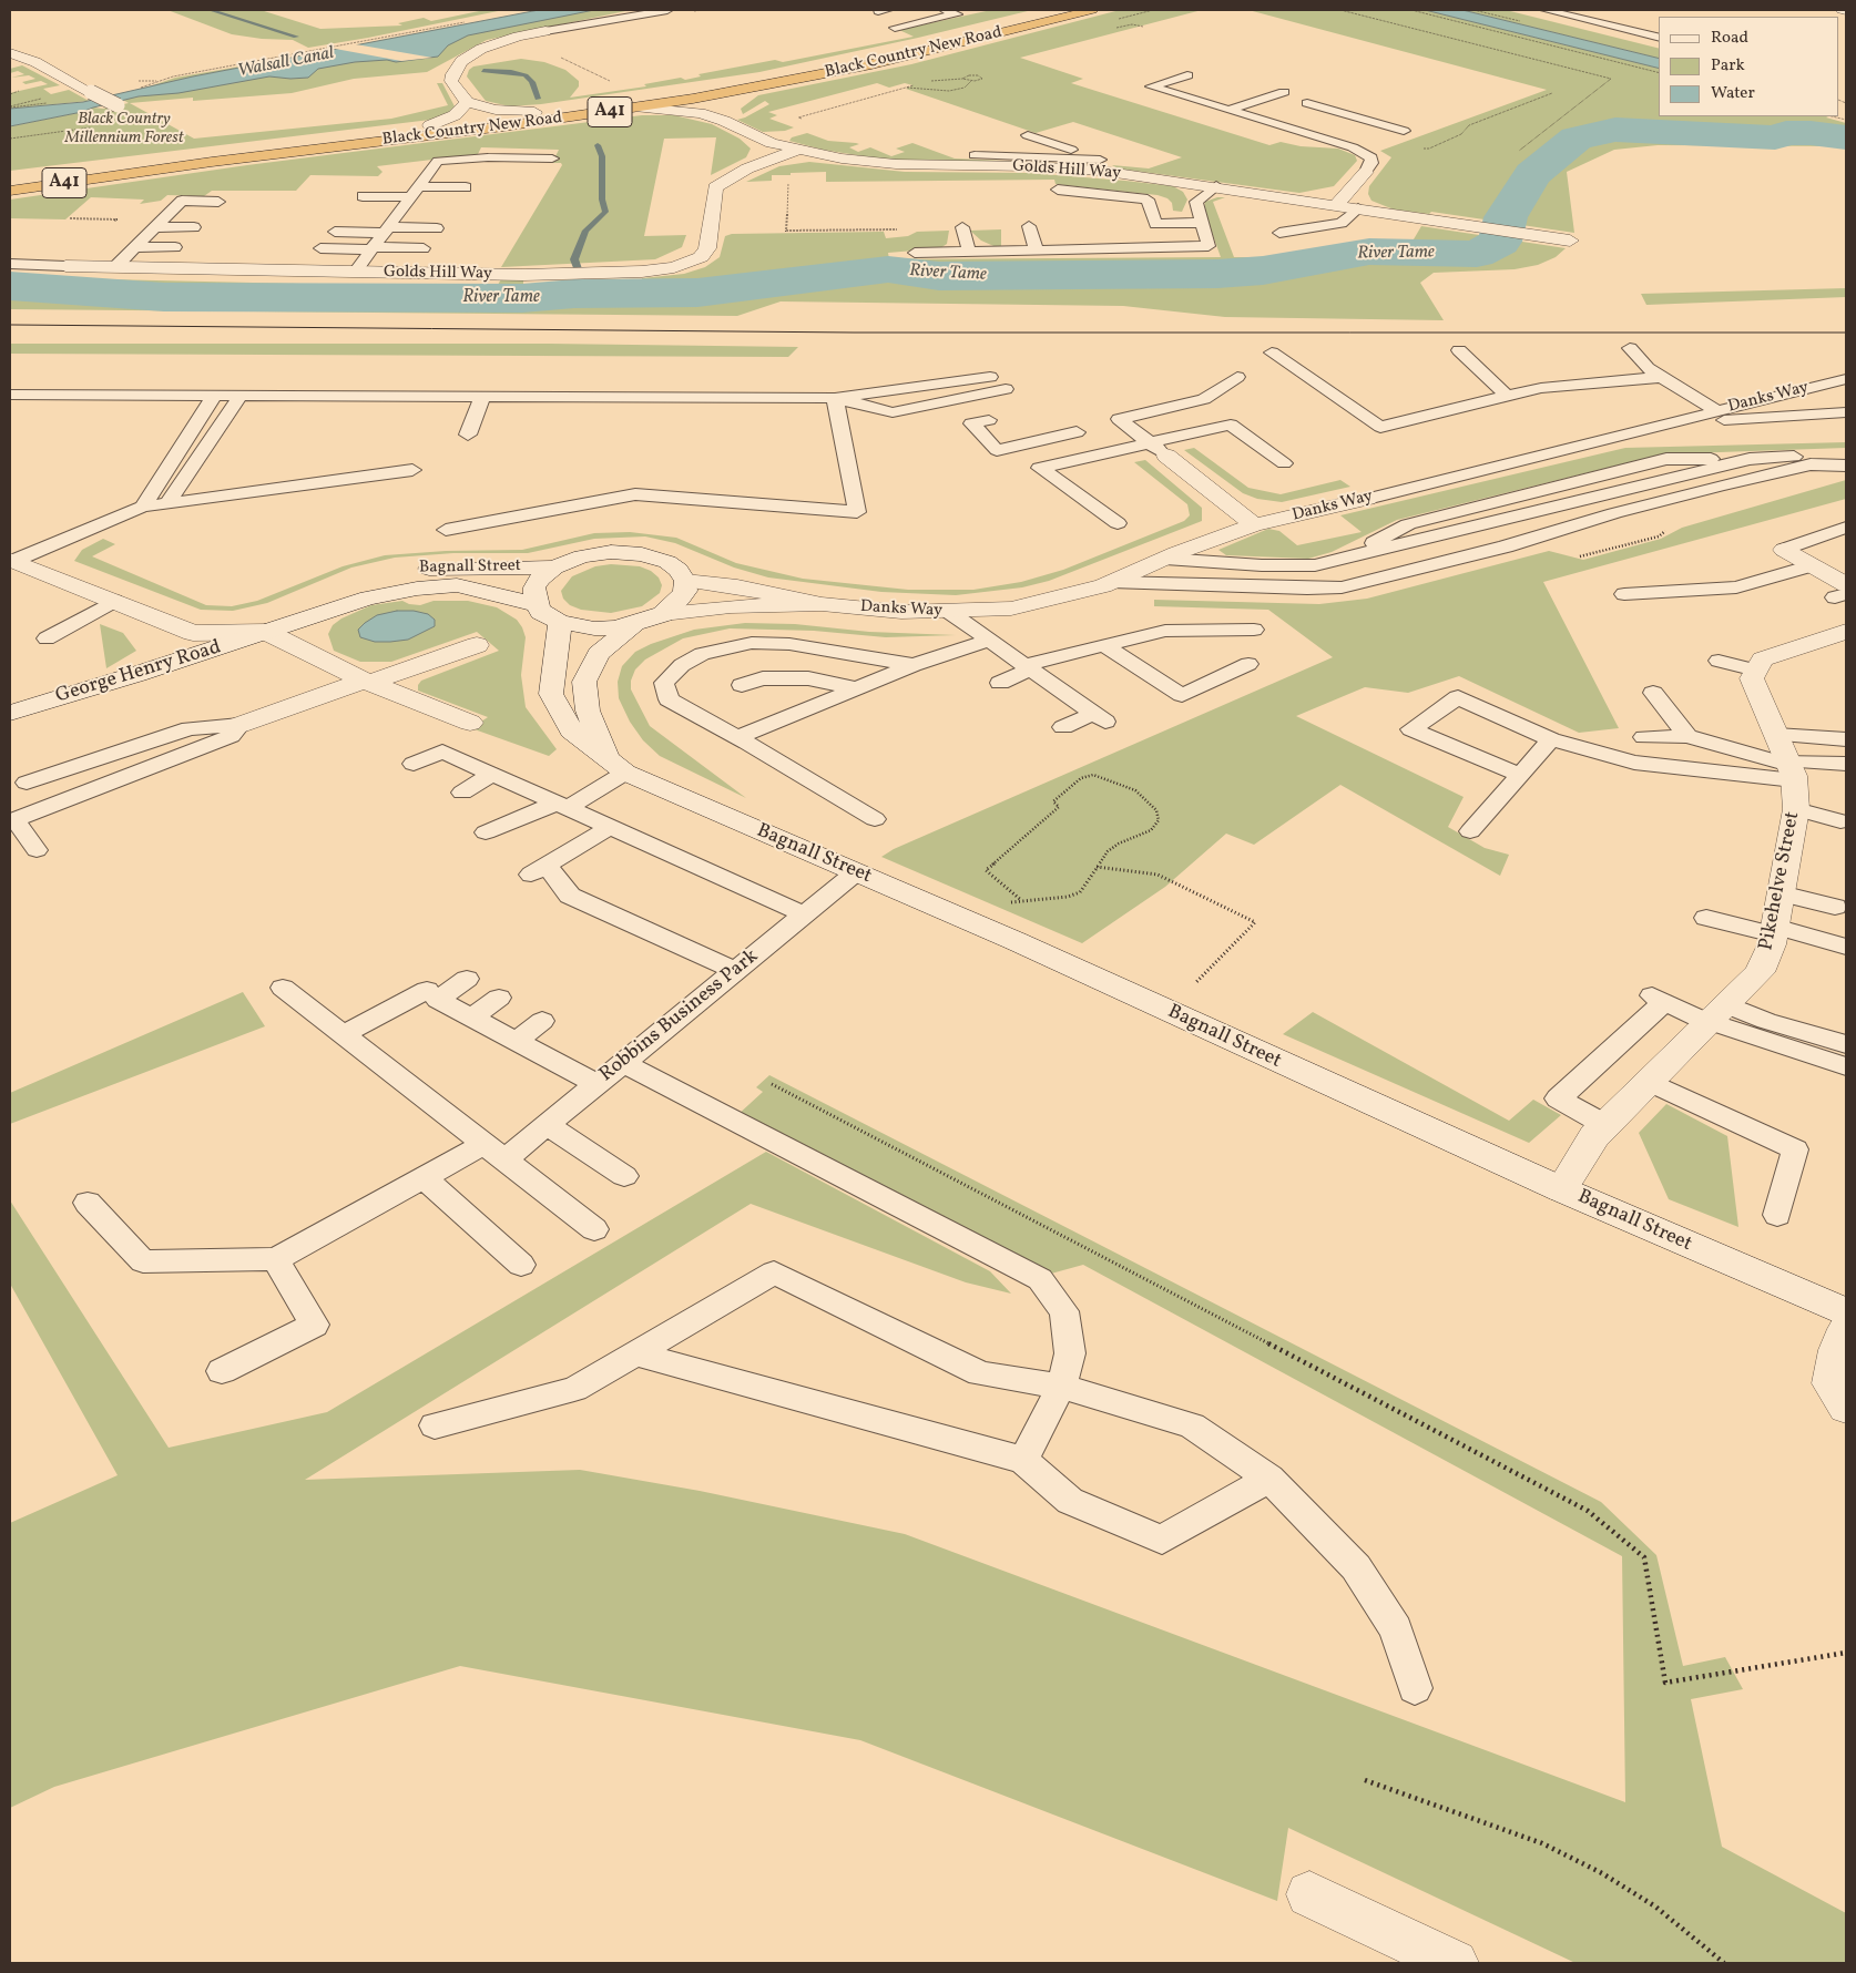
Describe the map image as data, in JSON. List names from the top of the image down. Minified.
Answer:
{"streets":{"highway":["Black Country New Road","A41"],"street":["Golds Hill Way","Danks Way","Bagnall Street","George Henry Road","Pikehelve Street"],"lane":["Robbins Business Park"]},"crossings":[["Black Country New Road","Golds Hill Way"],["Danks Way","Bagnall Street"],["Bagnall Street","George Henry Road"],["Bagnall Street","Pikehelve Street"],["Bagnall Street","Robbins Business Park"]],"water":["Walsall Canal","River Tame"],"parks":["Black Country Millennium Forest"],"legend":["Road","Park","Water"]}
